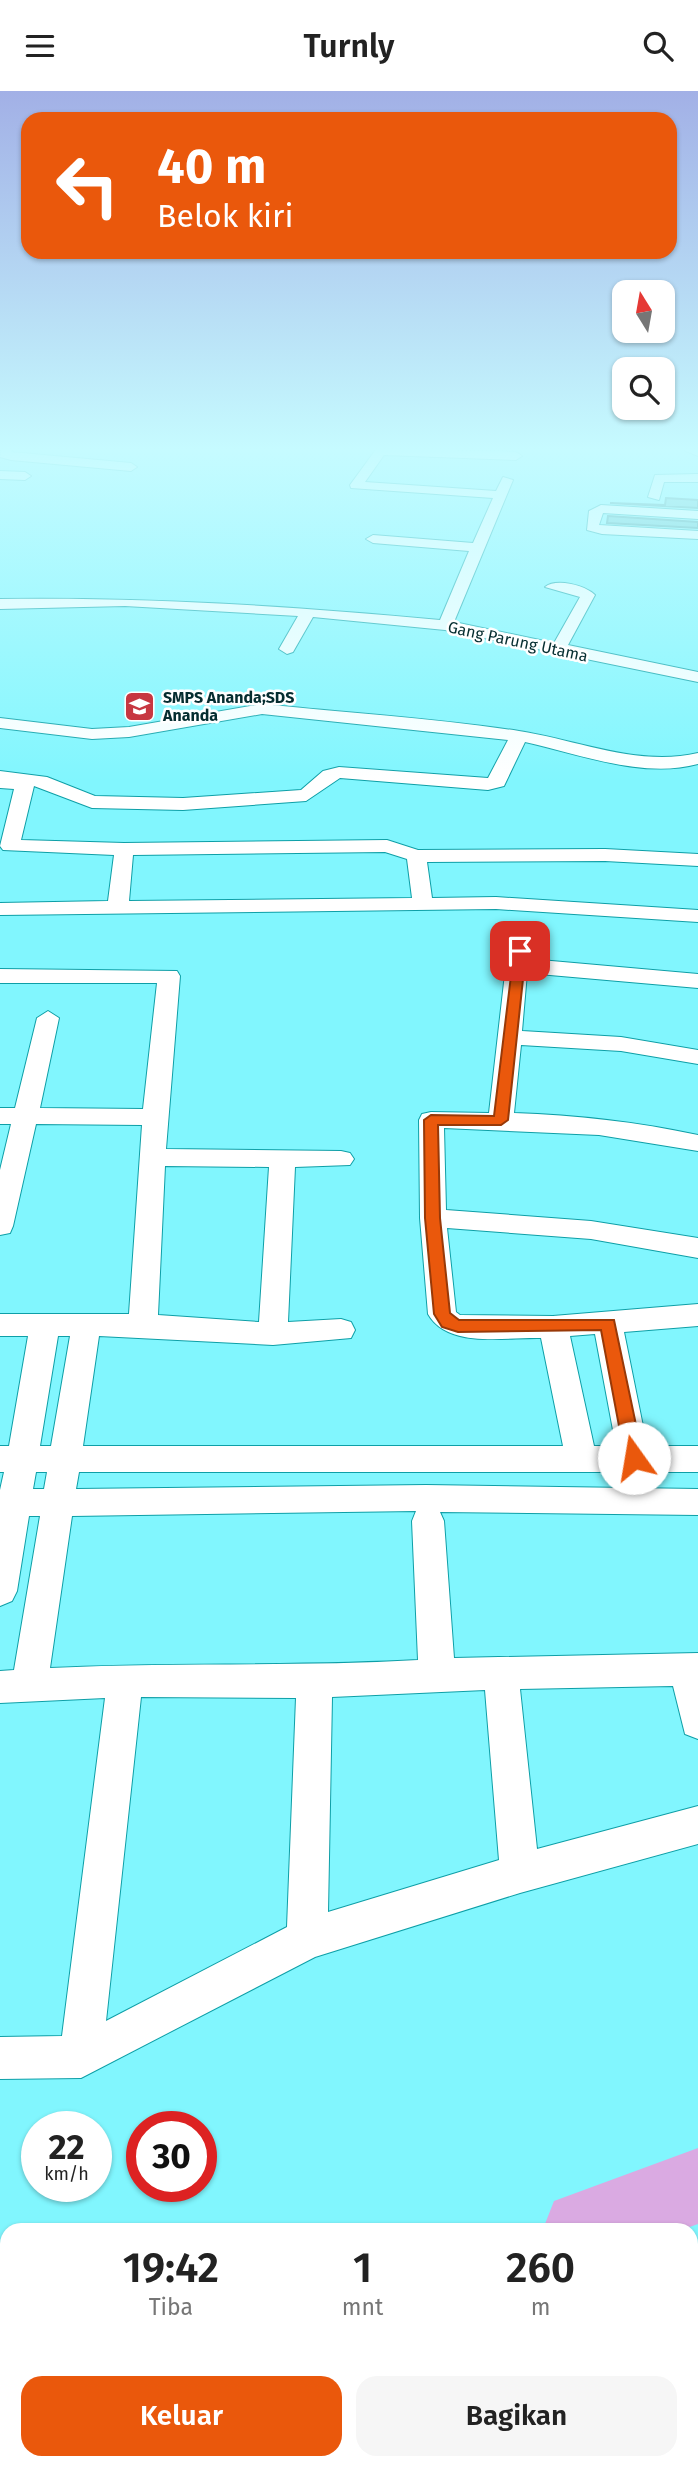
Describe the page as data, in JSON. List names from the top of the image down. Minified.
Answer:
{"streets":{"street":["Gang Parung Utama"]},"places":{"school or university":["SMPS Ananda;SDS Ananda"]},"north":"top","page":{"header":"Turnly","turn":["40 m","Belok kiri"],"speed":"22 km/h","limit":"30","eta":["19:42","Tiba","1","mnt","260","m"],"buttons":["Keluar","Bagikan"]}}
